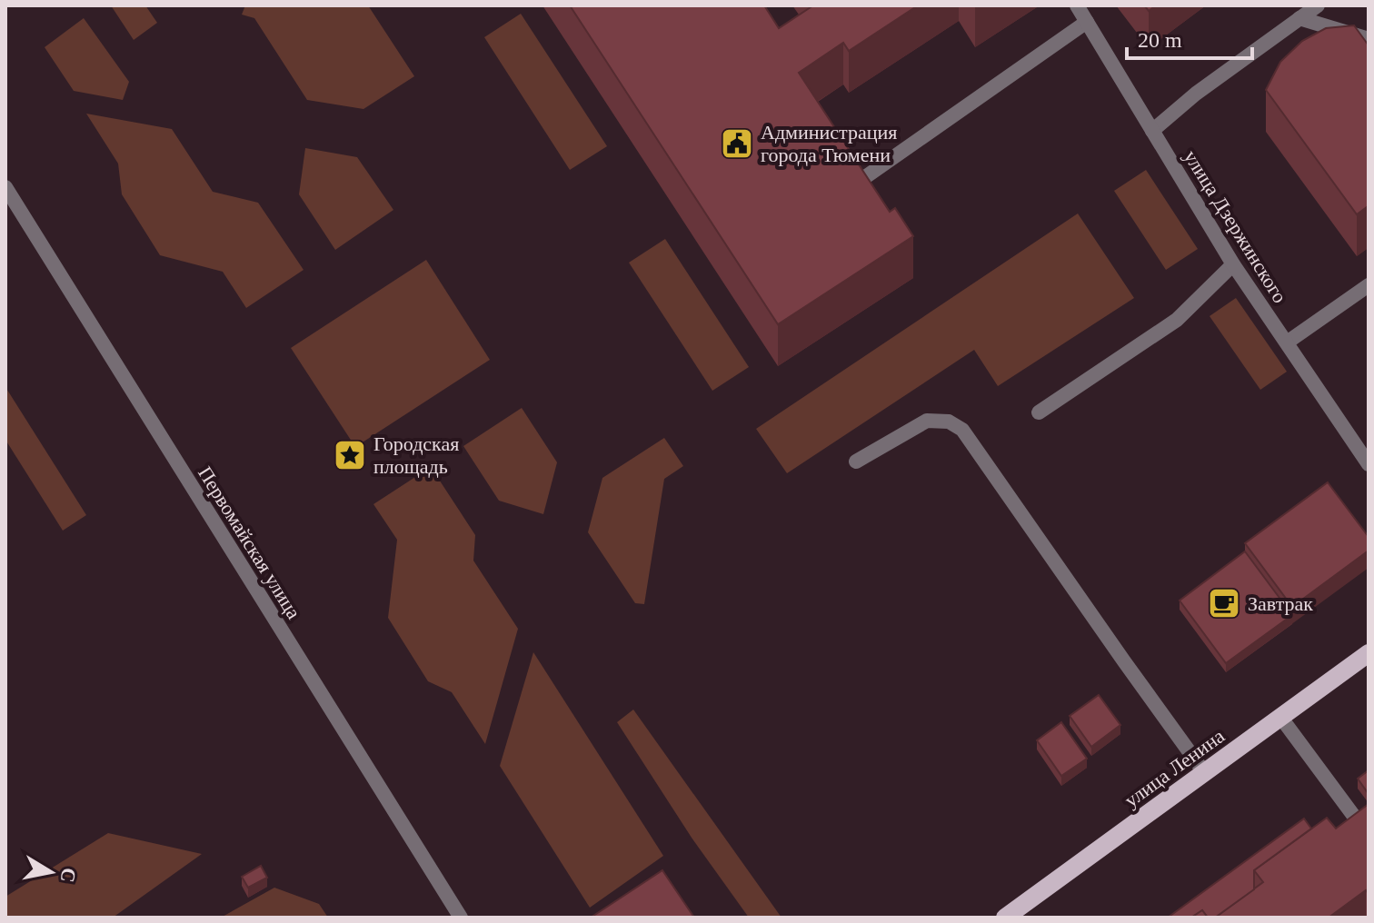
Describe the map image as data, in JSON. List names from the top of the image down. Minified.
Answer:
{"streets":{"main road":["улица Ленина"],"street":["улица Дзержинского","Первомайская улица"]},"places":{"public building":["Администрация города Тюмени"],"place":["Городская площадь"],"cafe":["Завтрак"]},"scale_bar":"20 m","north":"right"}
